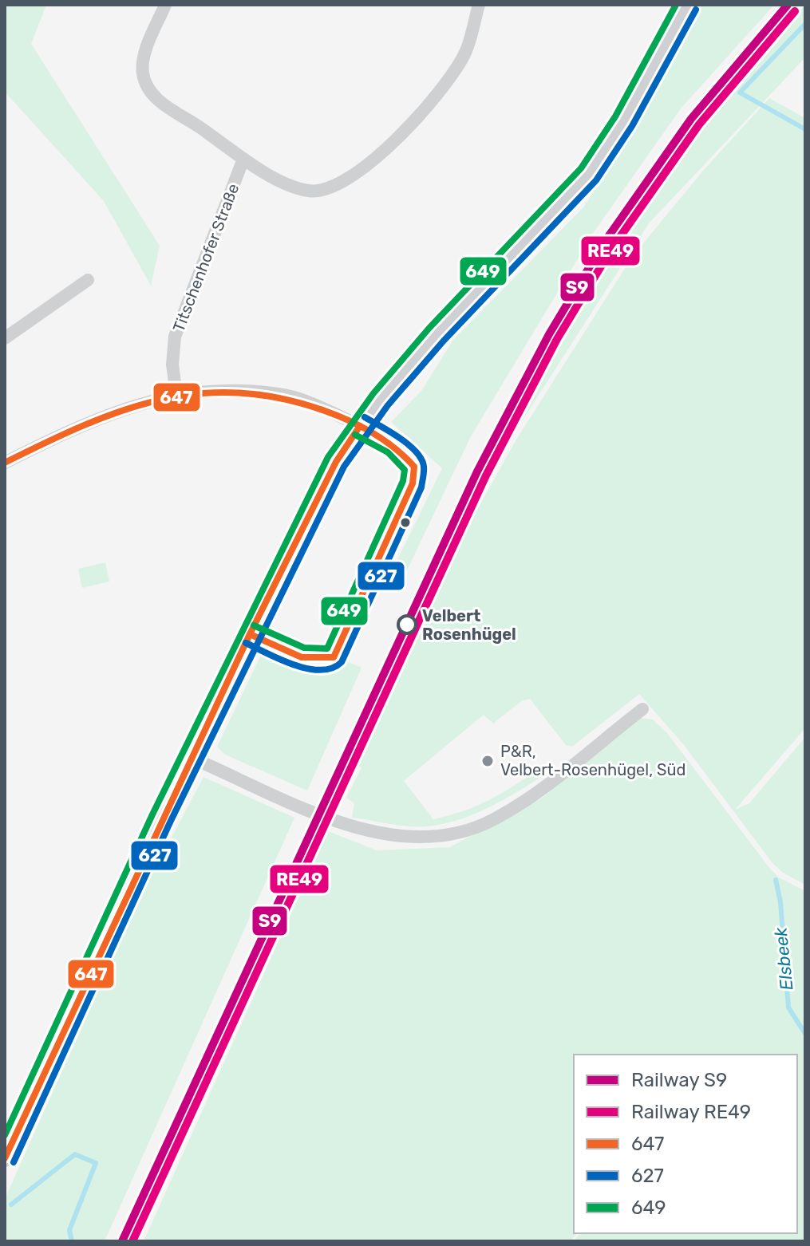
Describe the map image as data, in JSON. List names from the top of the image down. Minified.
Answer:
{"streets":{"street":["Titschenhofer Straße"]},"water":["Elsbeek"],"places":["Velbert Rosenhügel","P&R, Velbert-Rosenhügel, Süd"],"lines":["rail line S9","transit line 649","transit line 627","rail line RE49","transit line 647"],"legend":["Railway S9","Railway RE49","647","627","649"]}
